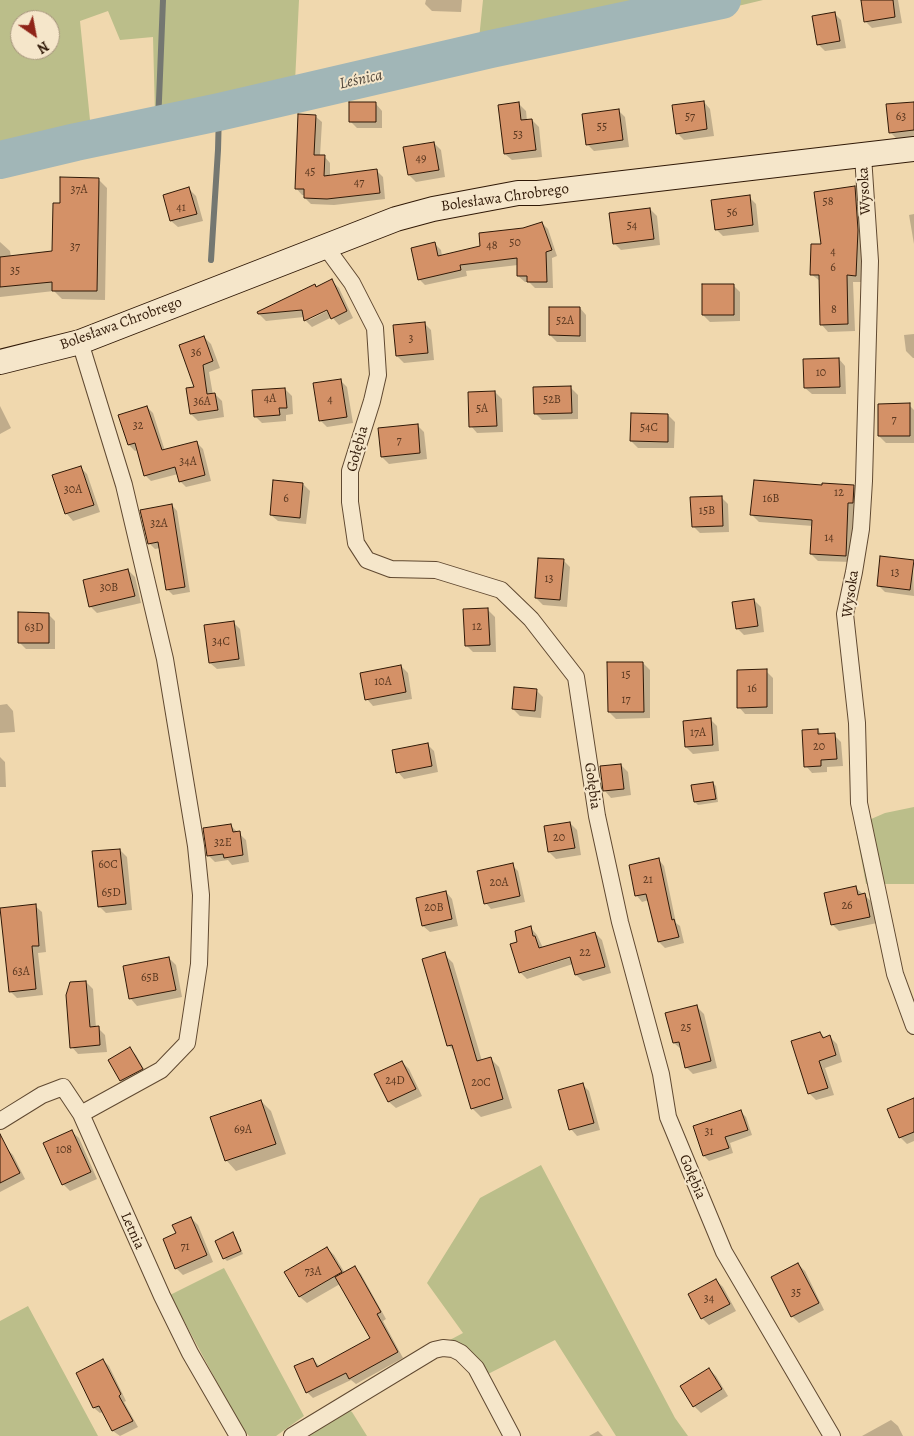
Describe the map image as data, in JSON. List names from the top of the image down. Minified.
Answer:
{"streets":{"street":["Wysoka","Bolesława Chrobrego","Gołębia","Letnia"]},"crossings":[["Wysoka","Bolesława Chrobrego"],["Bolesława Chrobrego","Gołębia"]],"water":["Leśnica"],"house_numbers":["57","63","55","53","49","45","47","37A","58","41","56","54","50","48","37","4","6","35","8","52A","3","36","10","4A","4","52B","36A","5A","7","32","54C","7","34A","30A","12","6","16B","15B","32A","14","13","13","30B","12","63D","34C","15","10A","16","17","17A","20","20","32E","60C","21","20A","65D","26","20B","22","63A","65B","25","24D","20C","69A","31","108","71","73A","35","34"],"north":"bottom right"}
